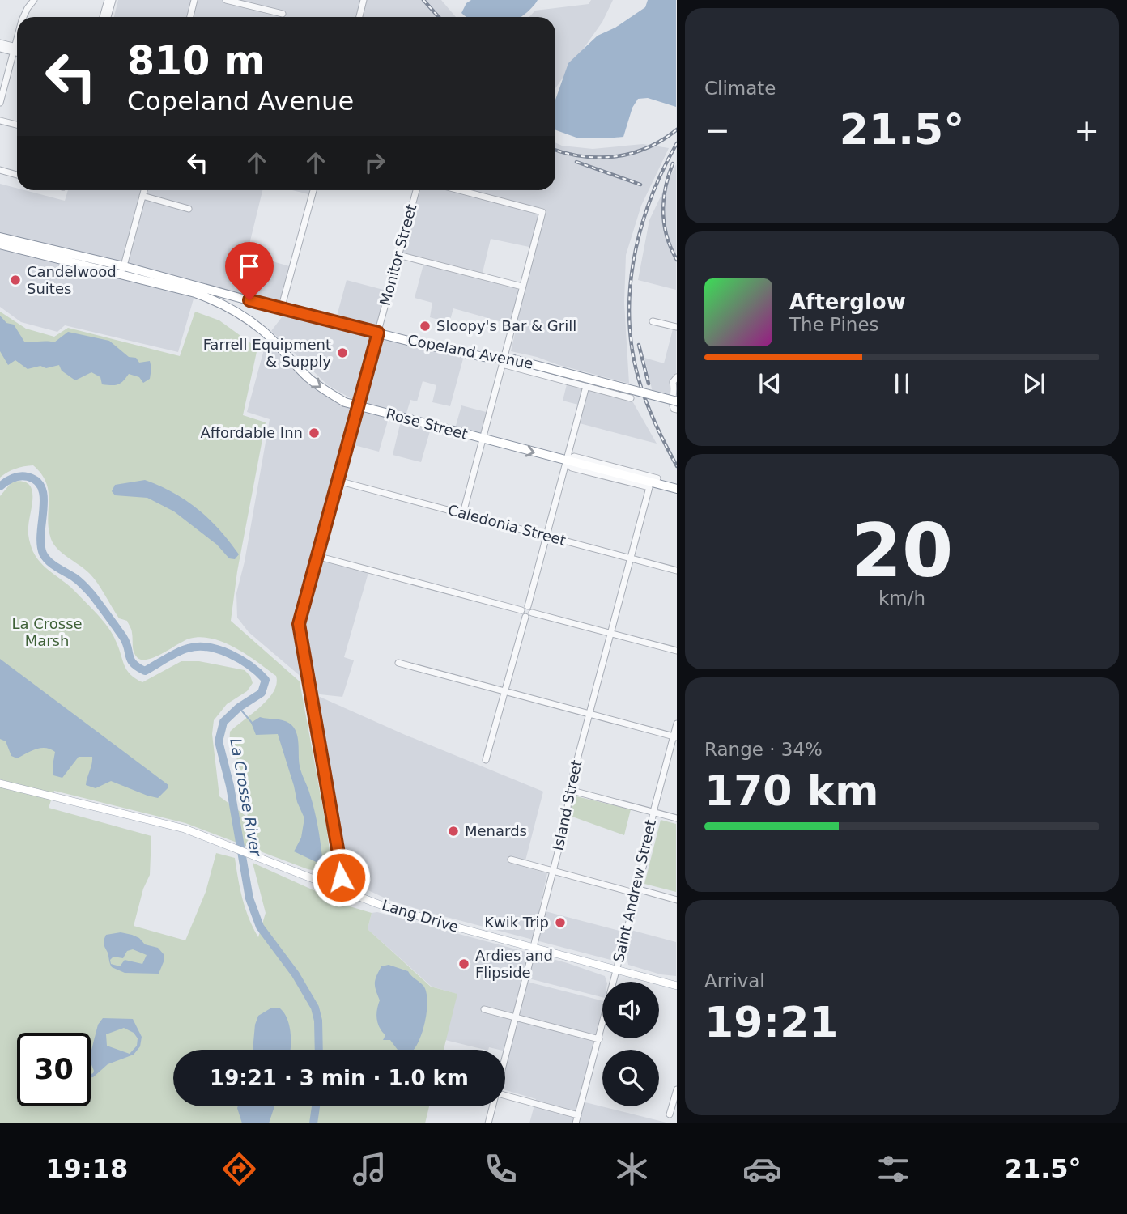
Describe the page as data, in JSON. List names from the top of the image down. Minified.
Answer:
{"streets":{"highway":["Copeland Avenue","Rose Street"],"main road":["Lang Drive"],"street":["Monitor Street","Caledonia Street","Island Street","Saint Andrew Street"]},"crossings":[["Monitor Street","Copeland Avenue"],["Monitor Street","Rose Street"],["Monitor Street","Caledonia Street"],["Monitor Street","Lang Drive"],["Copeland Avenue","Rose Street"],["Rose Street","Island Street"],["Caledonia Street","Island Street"],["Island Street","Lang Drive"],["Saint Andrew Street","Lang Drive"]],"one_way":["Rose Street"],"water":["La Crosse River"],"parks":["La Crosse Marsh"],"places":["Candelwood Suites","Sloopy's Bar & Grill","Farrell Equipment & Supply","Affordable Inn","Menards","Kwik Trip","Ardies and Flipside"],"page":{"tile":["Climate",["20","km/h"],["Range · 34%","170 km"],["Arrival","19:21"]],"turn":["810 m","Copeland Avenue"],"heat":["−","21.5°","+"],"song":["Afterglow","The Pines"],"limit":"30","trip":"19:21 · 3 min · 1.0 km","tabs":["19:18","21.5°"]}}
